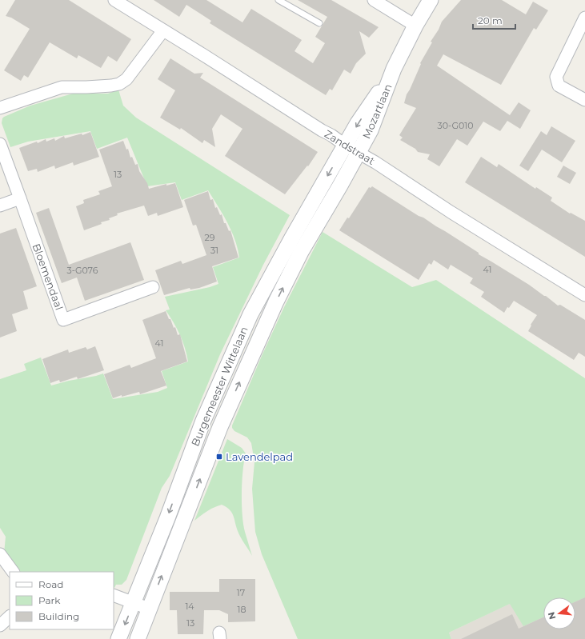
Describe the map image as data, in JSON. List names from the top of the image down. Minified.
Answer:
{"streets":{"street":["Mozartlaan","Zandstraat","Bloemendaal","Burgemeester Wittelaan"]},"crossings":[["Mozartlaan","Zandstraat"],["Mozartlaan","Burgemeester Wittelaan"],["Zandstraat","Burgemeester Wittelaan"]],"places":{"transit":["Lavendelpad"]},"house_numbers":["30-G010","13","29","31","41","3-G076","41","17","14","18","13"],"legend":["Road","Park","Building"],"scale_bar":"20 m","north":"left"}
